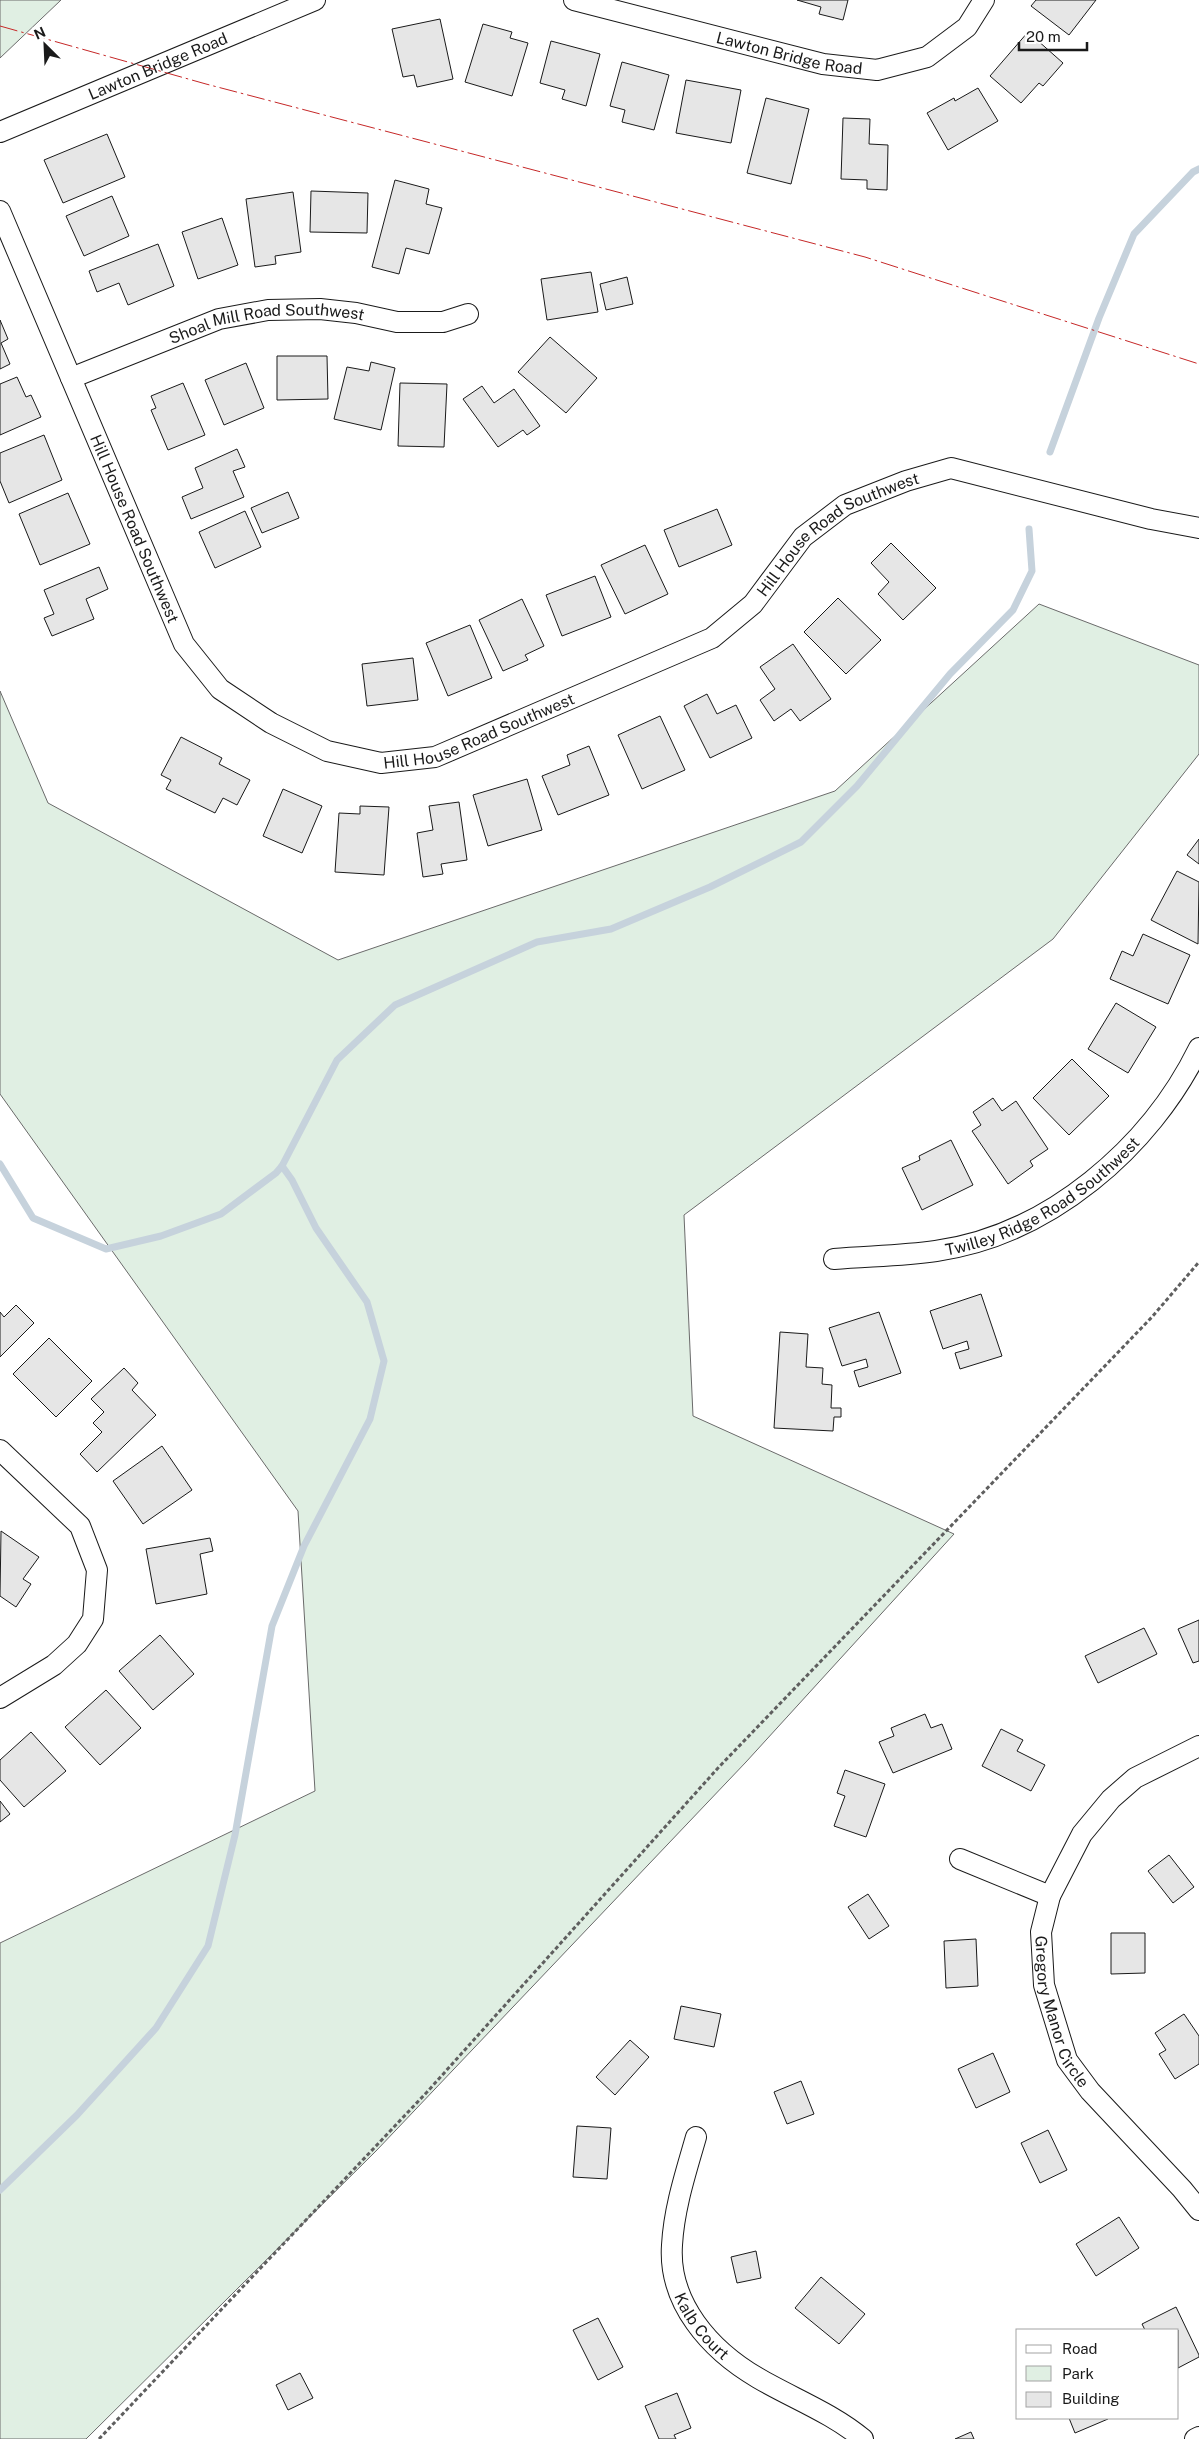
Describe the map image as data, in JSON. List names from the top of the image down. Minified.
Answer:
{"streets":{"street":["Lawton Bridge Road","Shoal Mill Road Southwest","Hill House Road Southwest","Twilley Ridge Road Southwest","Gregory Manor Circle","Kalb Court"]},"crossings":[["Shoal Mill Road Southwest","Hill House Road Southwest"]],"legend":["Road","Park","Building"],"scale_bar":"20 m","north":"top left"}
